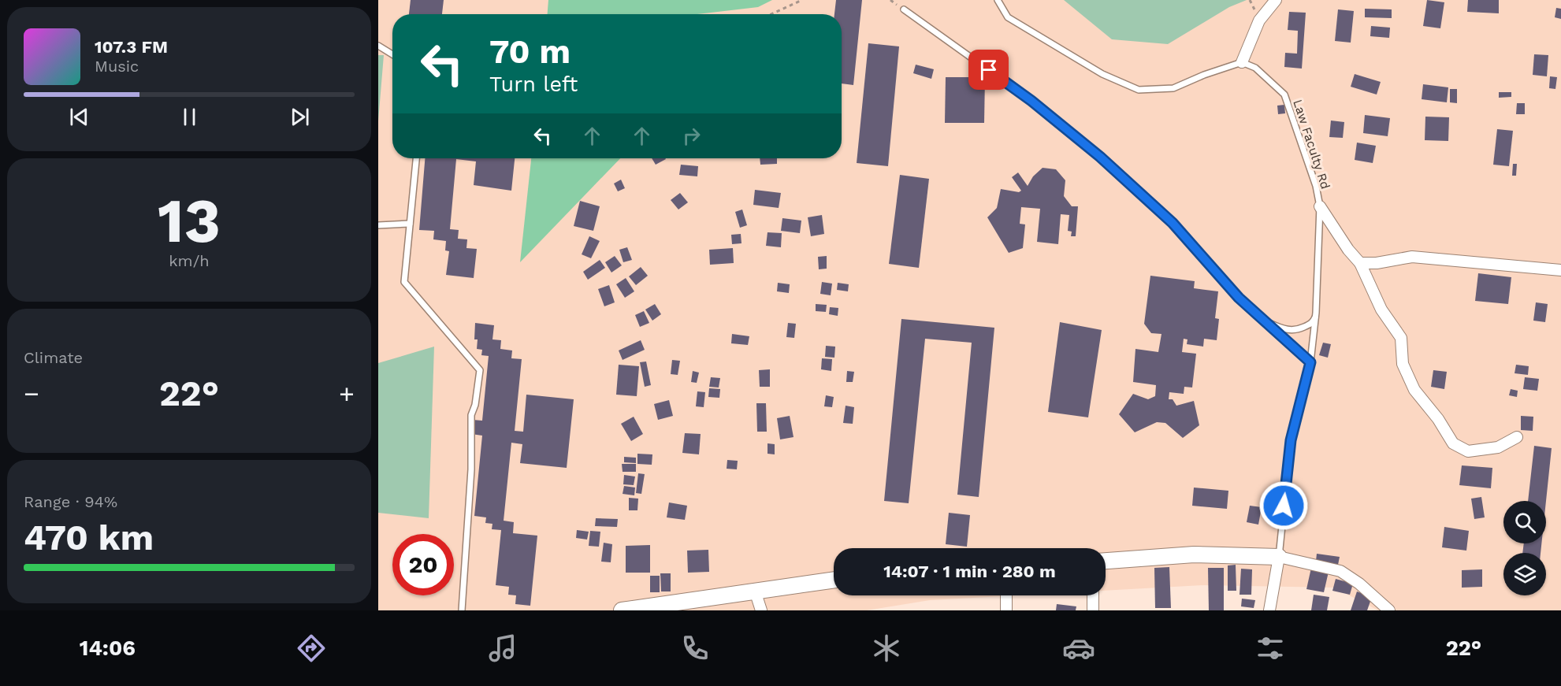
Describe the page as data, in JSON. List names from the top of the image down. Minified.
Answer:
{"streets":{"lane":["Law Faculty Rd"]},"page":{"turn":["70 m","Turn left"],"song":["107.3 FM","Music"],"tile":[["13","km/h"],"Climate",["Range · 94%","470 km"]],"heat":["−","22°","+"],"limit":"20","trip":"14:07 · 1 min · 280 m","tabs":["14:06","22°"]}}
